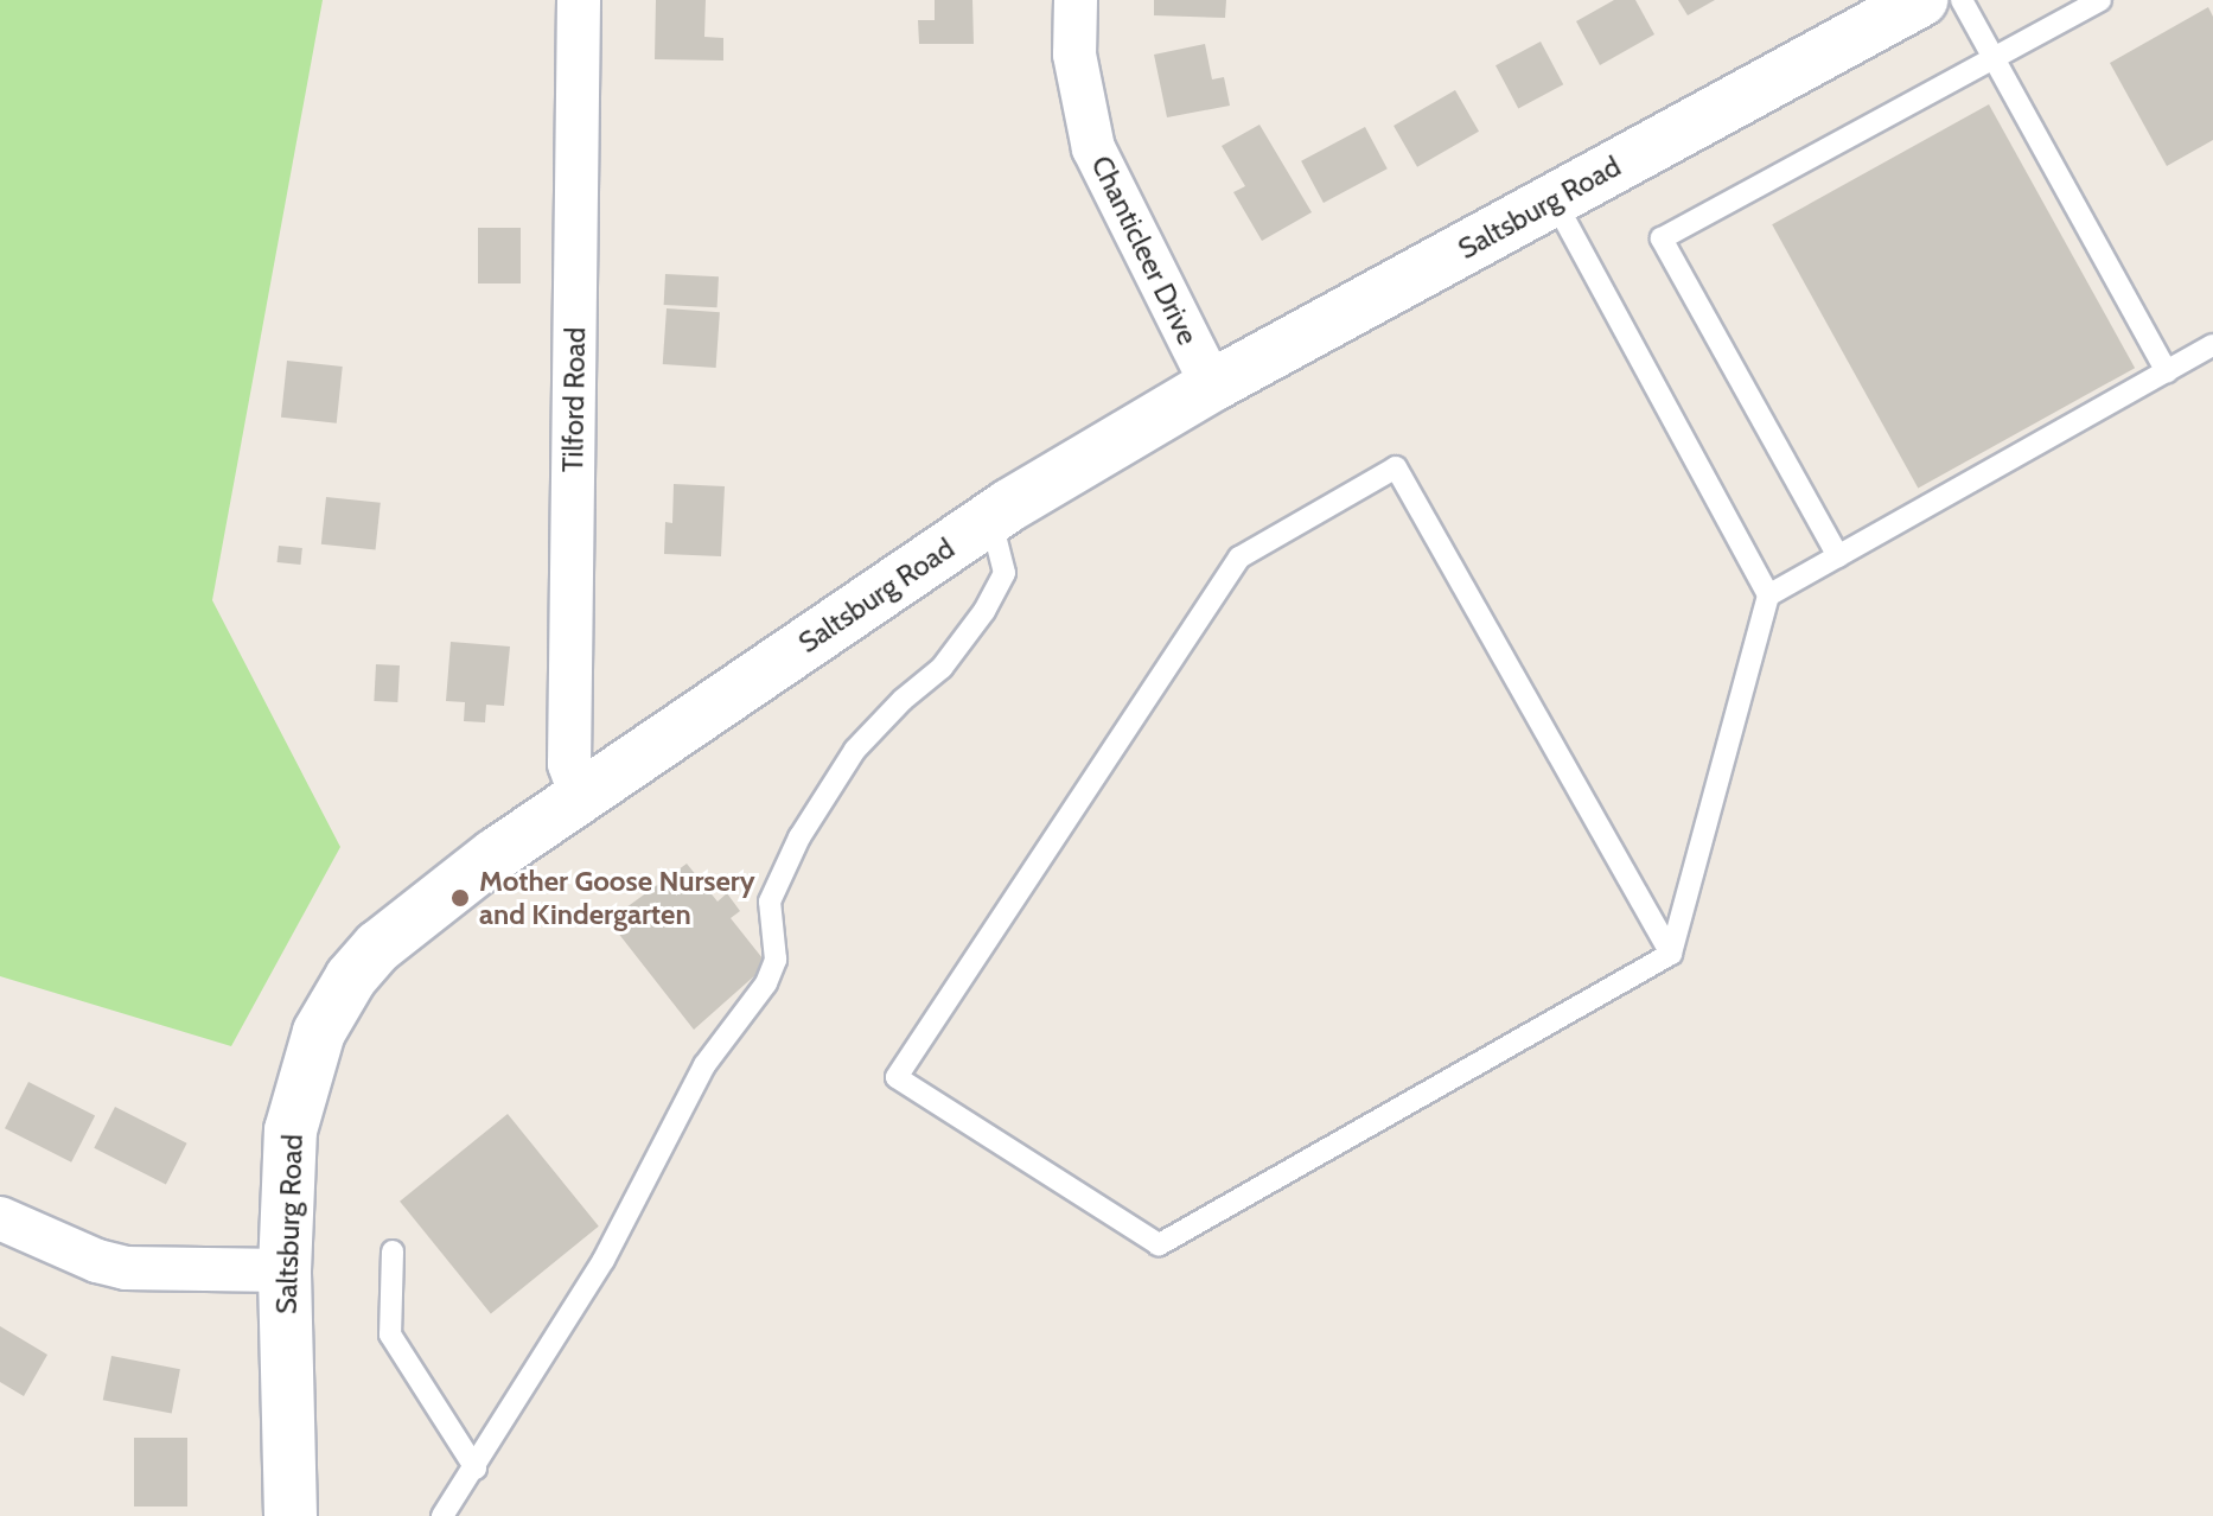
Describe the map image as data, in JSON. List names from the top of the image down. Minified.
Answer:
{"streets":{"main road":["Saltsburg Road"],"street":["Chanticleer Drive","Tilford Road"]},"crossings":[["Saltsburg Road","Chanticleer Drive"],["Saltsburg Road","Tilford Road"]],"places":["Mother Goose Nursery and Kindergarten"]}
